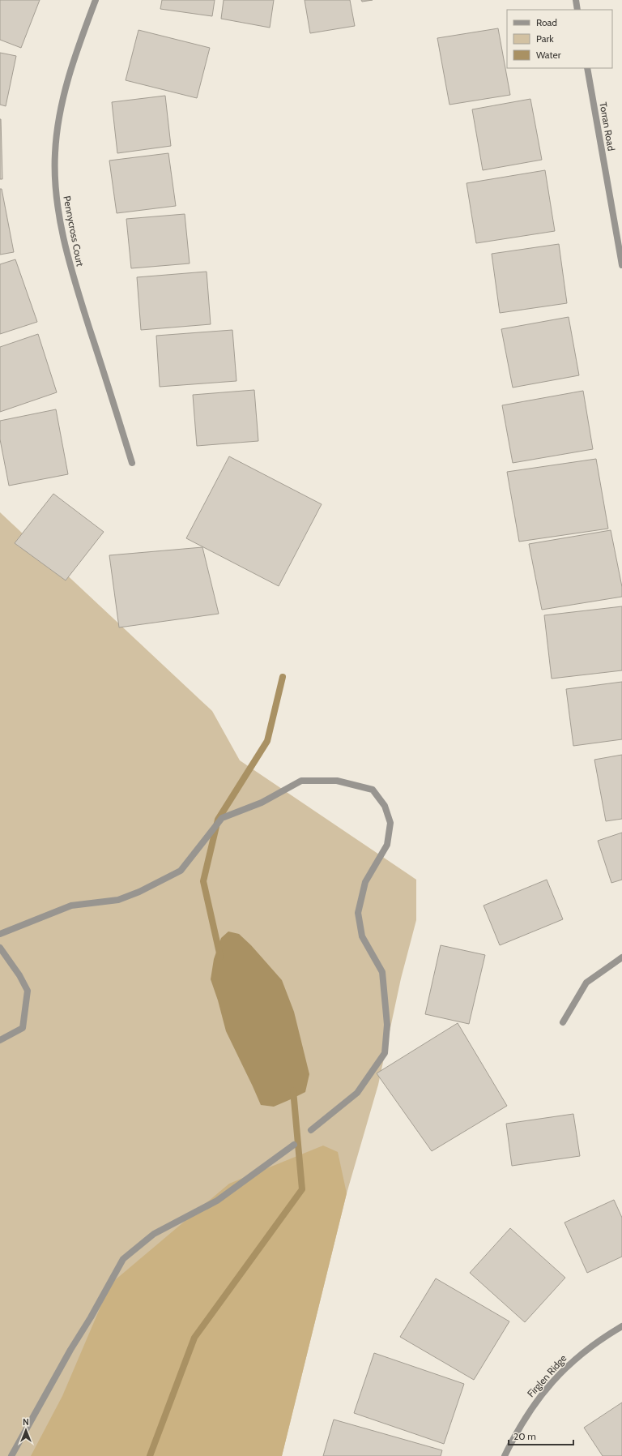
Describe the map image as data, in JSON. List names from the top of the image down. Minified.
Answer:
{"streets":{"street":["Torran Road","Pennycross Court","Firglen Ridge"]},"legend":["Road","Park","Water"],"scale_bar":"20 m","north":"top"}
